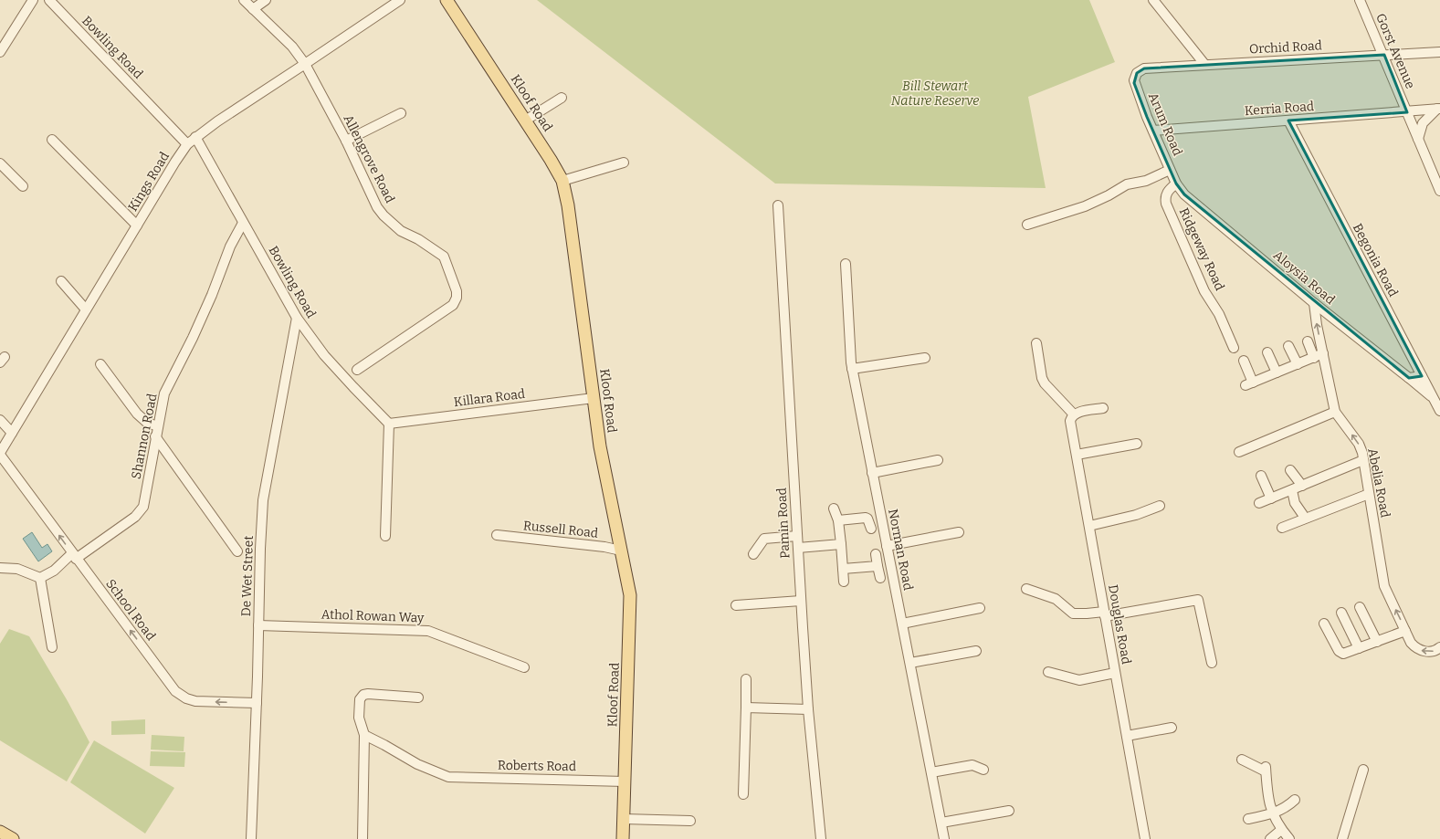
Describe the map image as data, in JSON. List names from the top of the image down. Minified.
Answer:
{"streets":{"main road":["Kloof Road"],"street":["Bowling Road","Orchid Road","Gorst Avenue","Kerria Road","Arum Road","Allengrove Road","Kings Road","Ridgeway Road","Begonia Road","Aloysia Road","Killara Road","Shannon Road","Abelia Road","Pamin Road","Russell Road","Norman Road","De Wet Street","School Road","Athol Rowan Way","Douglas Road","Roberts Road"]},"crossings":[["Bowling Road","Kings Road"],["Bowling Road","Killara Road"],["Bowling Road","Shannon Road"],["Bowling Road","De Wet Street"],["Orchid Road","Gorst Avenue"],["Orchid Road","Arum Road"],["Gorst Avenue","Kerria Road"],["Kloof Road","Killara Road"],["Kloof Road","Russell Road"],["Kloof Road","Roberts Road"],["Kerria Road","Arum Road"],["Kerria Road","Begonia Road"],["Arum Road","Ridgeway Road"],["Arum Road","Aloysia Road"],["Allengrove Road","Kings Road"],["Kings Road","School Road"],["Ridgeway Road","Aloysia Road"],["Begonia Road","Aloysia Road"],["Aloysia Road","Abelia Road"],["Shannon Road","School Road"],["De Wet Street","School Road"],["De Wet Street","Athol Rowan Way"]],"one_way":["School Road"],"parks":["Bill Stewart Nature Reserve"]}
